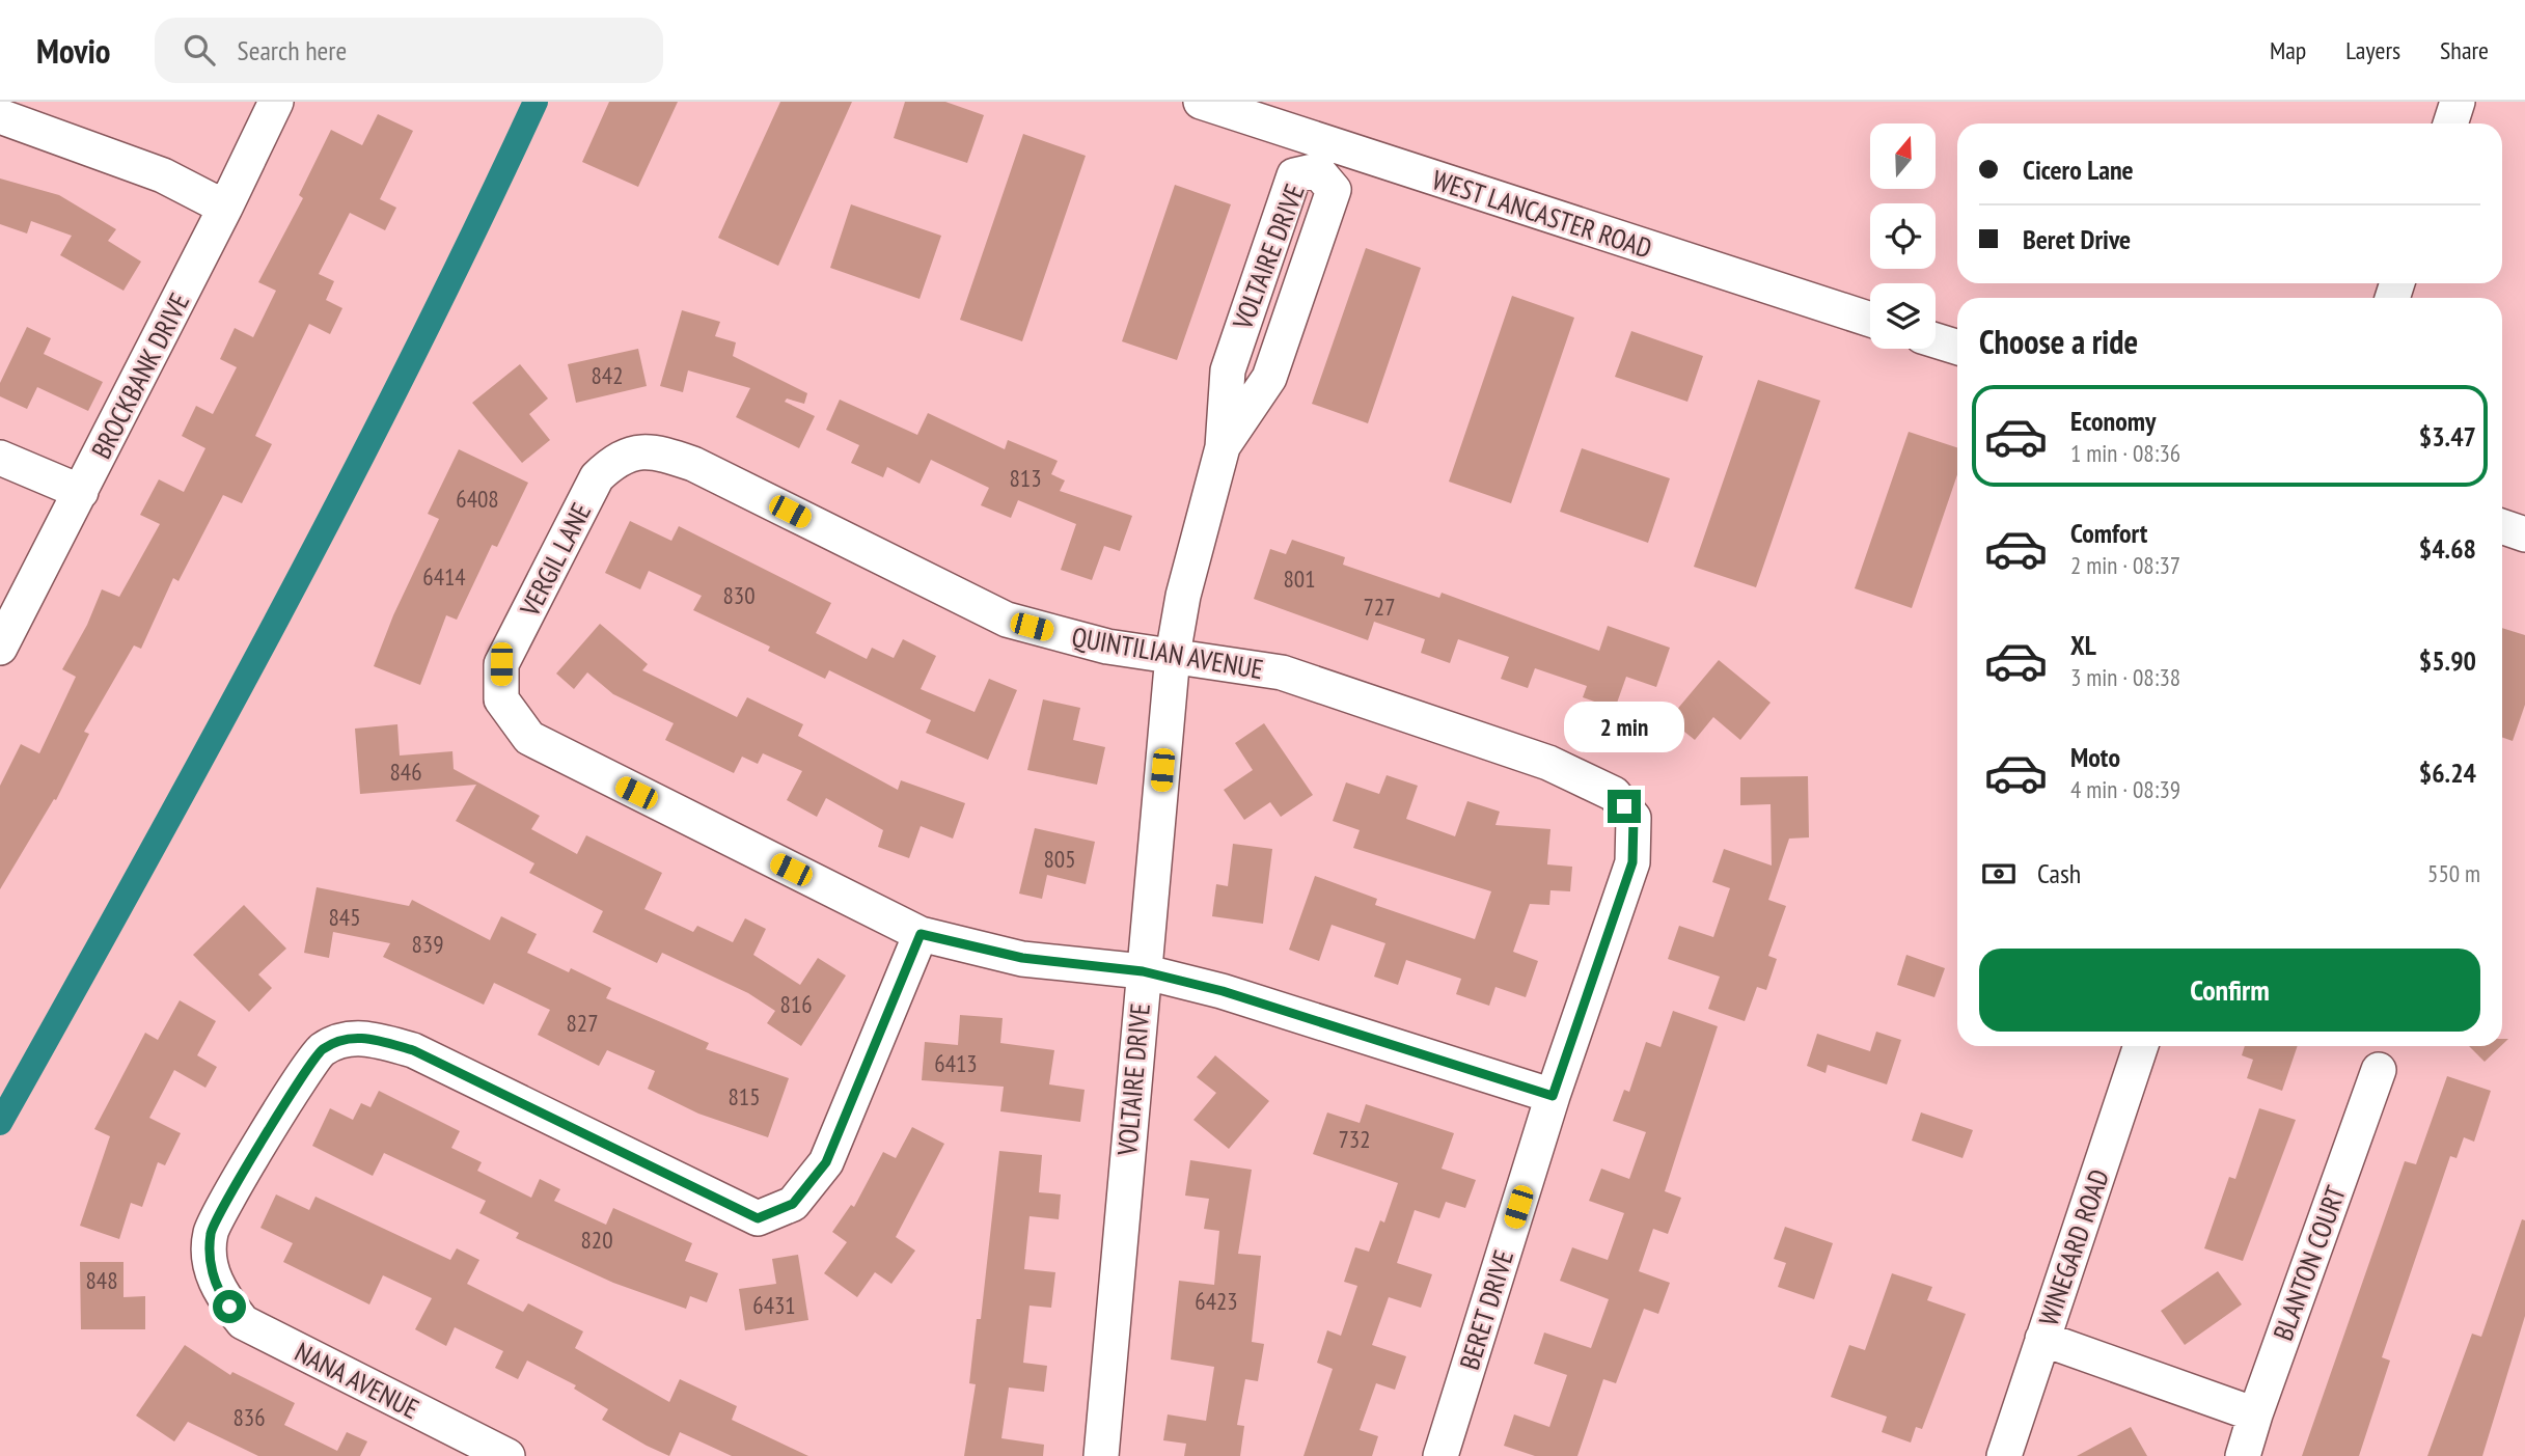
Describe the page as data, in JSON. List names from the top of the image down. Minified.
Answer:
{"streets":{"street":["WEST LANCASTER ROAD","VOLTAIRE DRIVE","BROCKBANK DRIVE","VERGIL LANE","QUINTILIAN AVENUE","WINEGARD ROAD","BLANTON COURT","BERET DRIVE","NANA AVENUE"]},"crossings":[["WEST LANCASTER ROAD","VOLTAIRE DRIVE"],["VOLTAIRE DRIVE","QUINTILIAN AVENUE"],["VERGIL LANE","QUINTILIAN AVENUE"],["VERGIL LANE","NANA AVENUE"],["QUINTILIAN AVENUE","BERET DRIVE"]],"house_numbers":["842","813","6408","6414","801","830","727","846","805","845","839","816","827","6413","815","732","820","848","6423","6431","836"],"north":"top","page":{"header":"Movio","search":"Search here","nav":["Map","Layers","Share"],"banner":["Cicero Lane","Beret Drive"],"heading":"Choose a ride","list":[{"name":"Economy","note":"1 min · 08:36","value":"$3.47"},{"name":"Comfort","note":"2 min · 08:37","value":"$4.68"},{"name":"XL","note":"3 min · 08:38","value":"$5.90"},{"name":"Moto","note":"4 min · 08:39","value":"$6.24"}],"bubble":"2 min","pay":["Cash","550 m"],"buttons":"Confirm"}}
